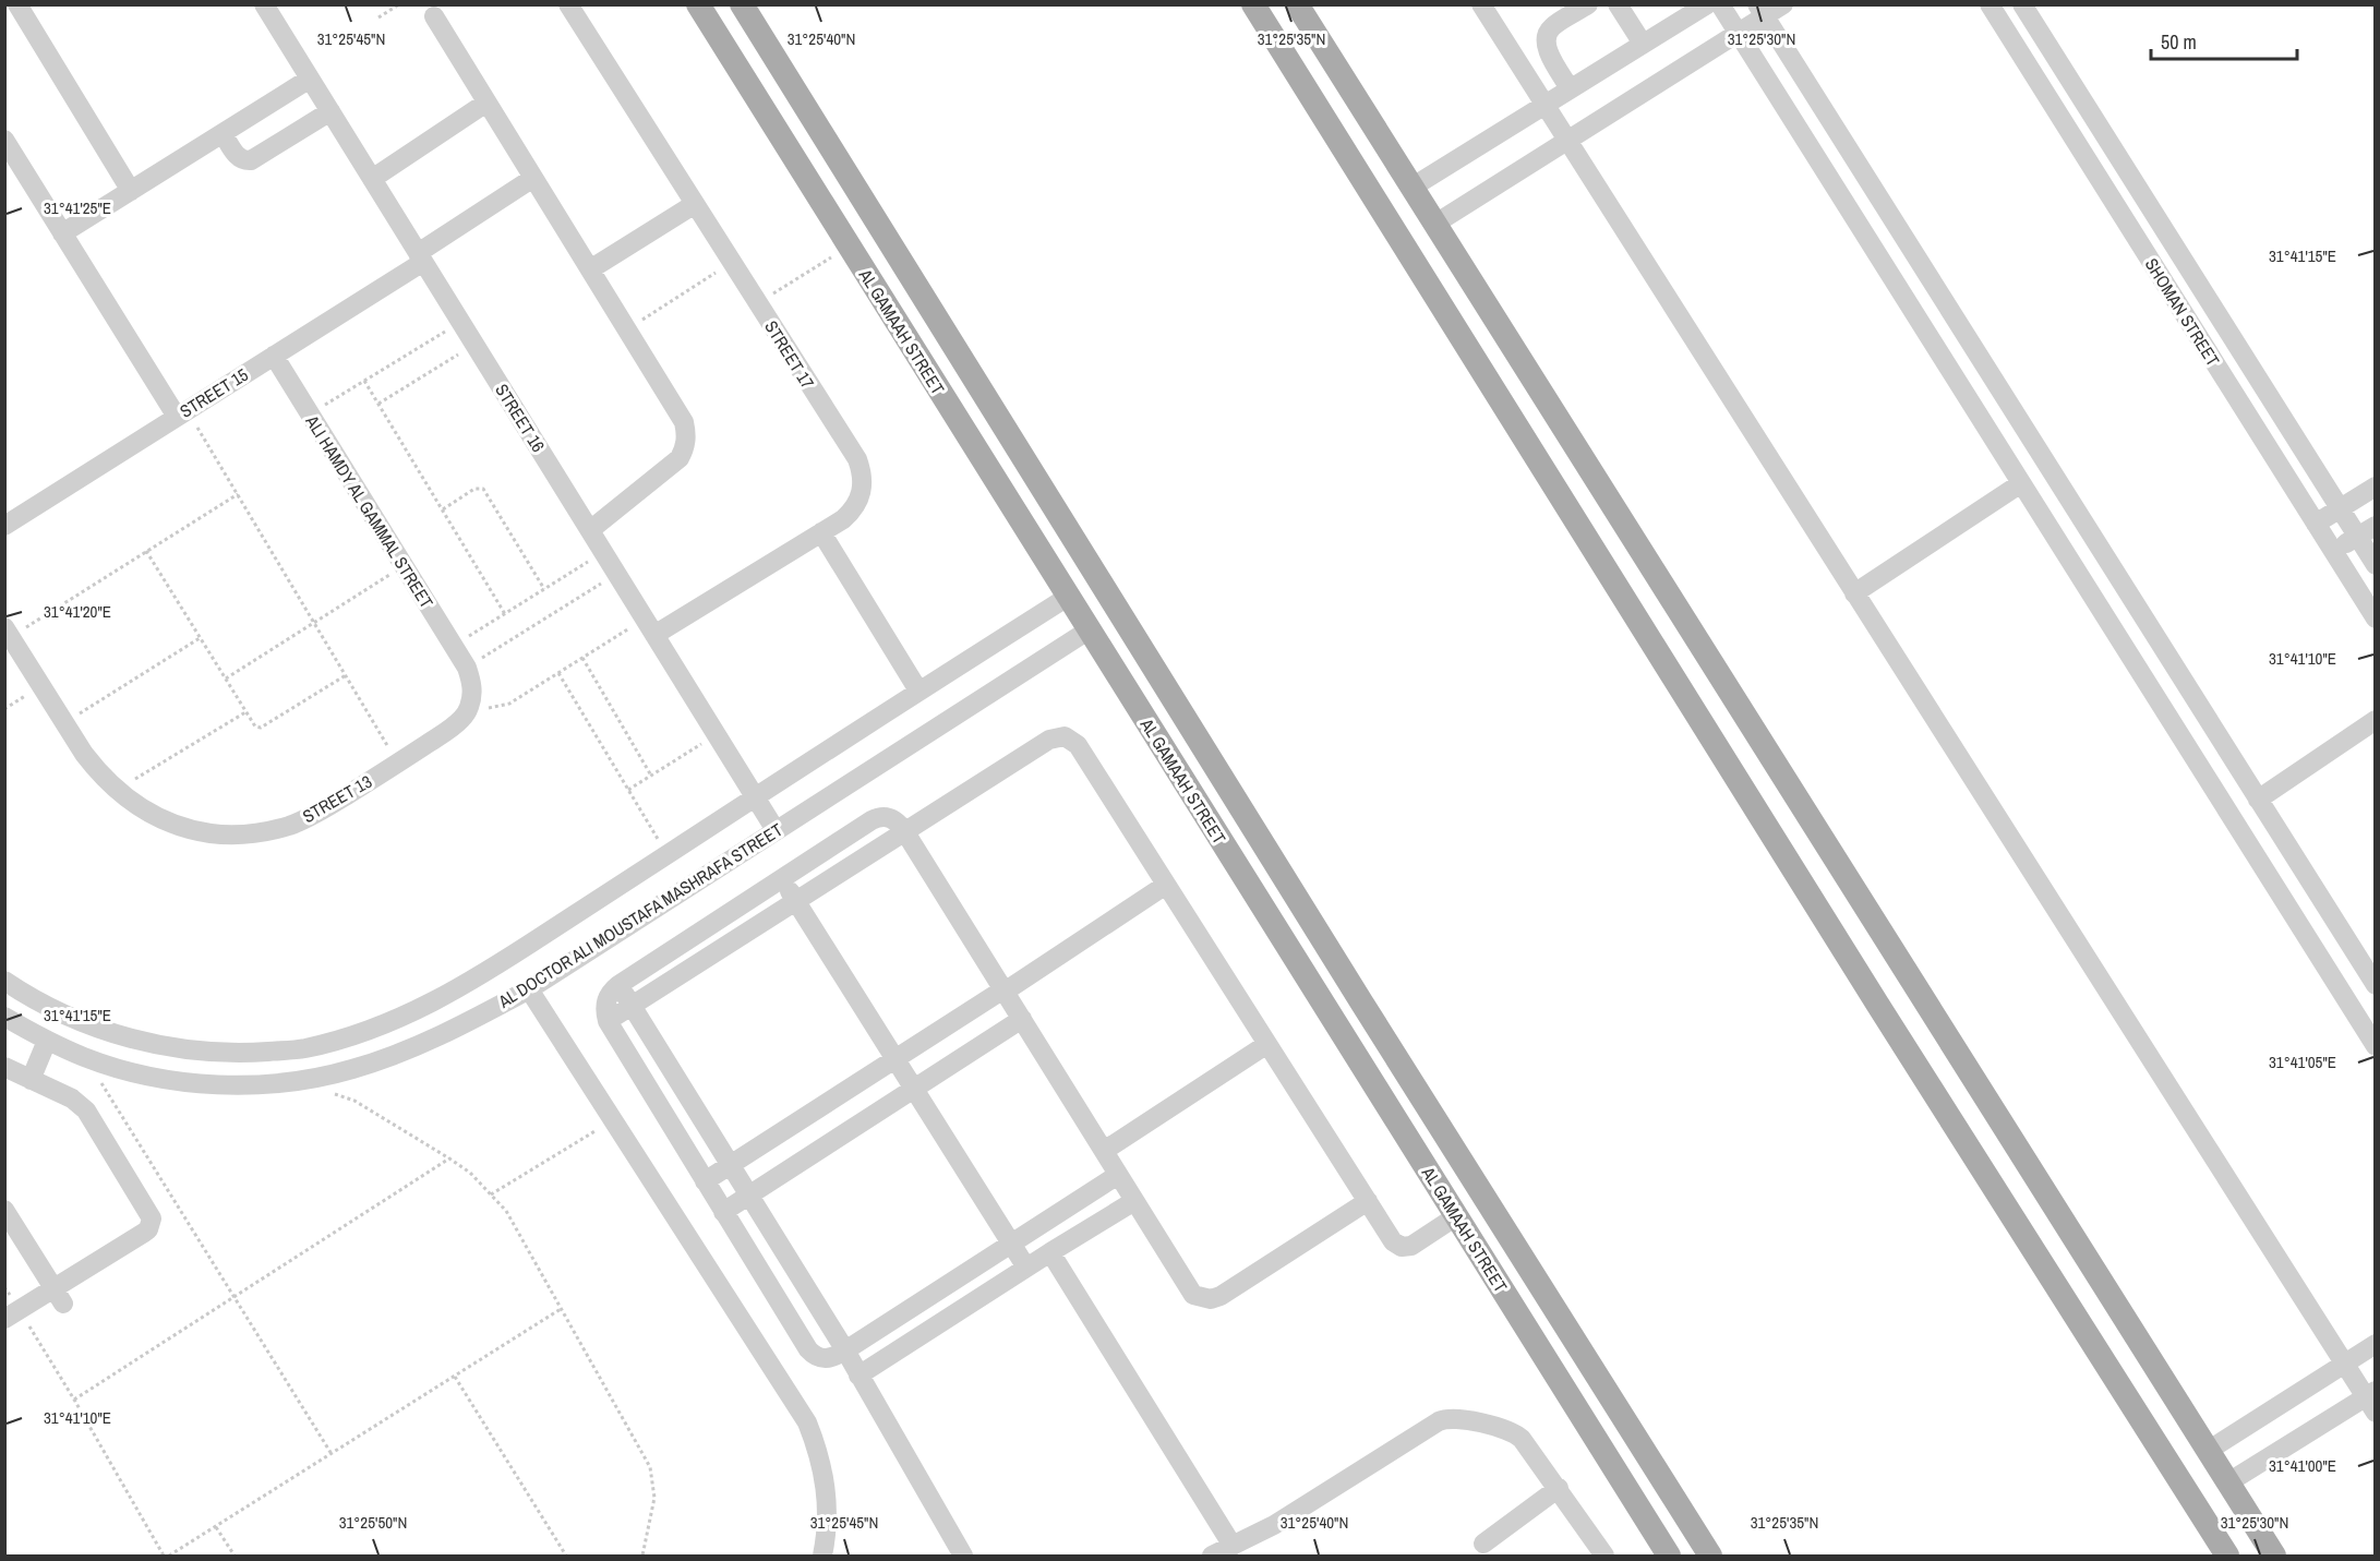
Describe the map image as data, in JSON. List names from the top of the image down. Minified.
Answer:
{"streets":{"main road":["AL GAMAAH STREET"],"street":["SHOMAN STREET","STREET 17","STREET 15","STREET 16","ALI HAMDY AL GAMMAL STREET","STREET 13","AL DOCTOR ALI MOUSTAFA MASHRAFA STREET"]},"crossings":[["AL GAMAAH STREET","AL DOCTOR ALI MOUSTAFA MASHRAFA STREET"],["STREET 17","STREET 16"],["STREET 15","STREET 16"],["STREET 15","ALI HAMDY AL GAMMAL STREET"],["STREET 16","AL DOCTOR ALI MOUSTAFA MASHRAFA STREET"]],"scale_bar":"50 m","coordinates":["31°25'45\"N","31°25'40\"N","31°25'35\"N","31°25'30\"N","31°41'25\"E","31°41'15\"E","31°41'20\"E","31°41'10\"E","31°41'05\"E","31°41'00\"E","31°25'50\"N"]}
